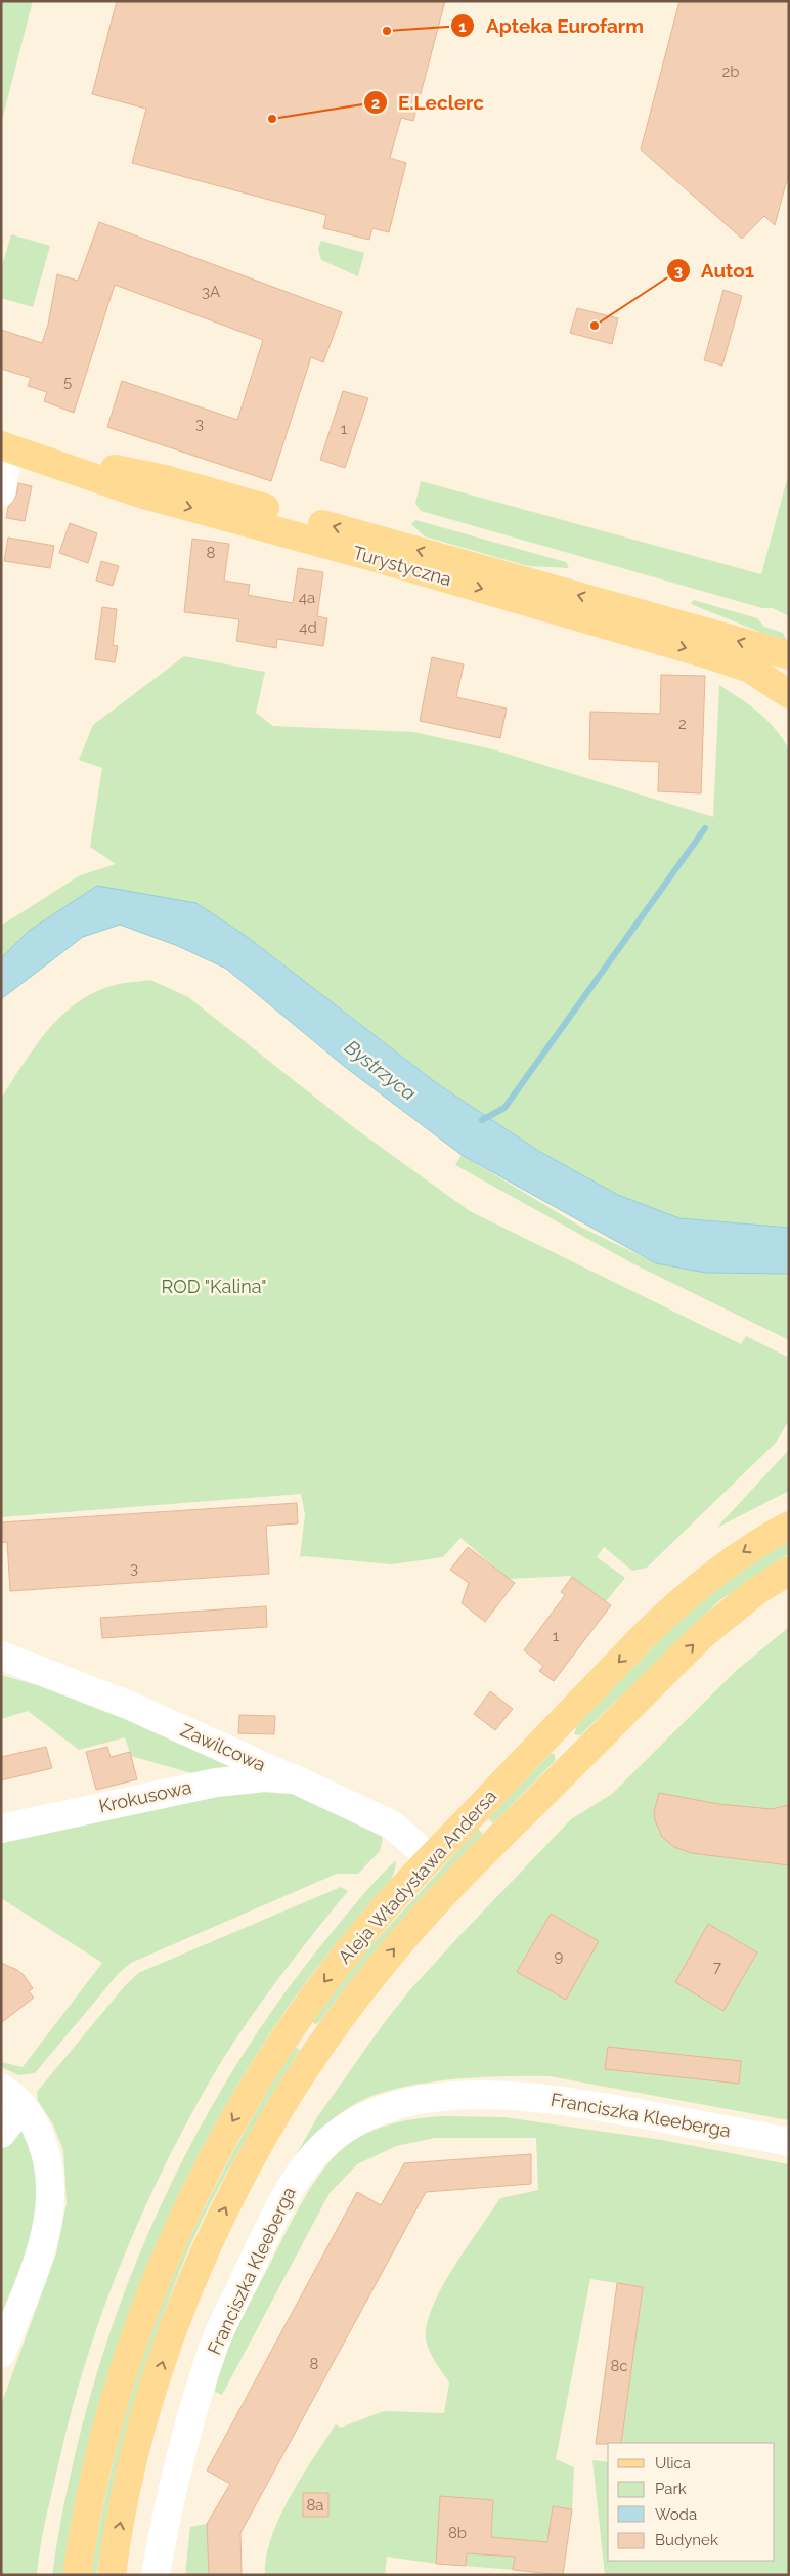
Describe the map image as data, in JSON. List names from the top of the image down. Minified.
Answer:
{"streets":{"main road":["Turystyczna","Aleja Władysława Andersa"],"street":["Zawilcowa","Krokusowa","Franciszka Kleeberga"]},"crossings":[["Zawilcowa","Krokusowa"],["Zawilcowa","Aleja Władysława Andersa"]],"water":["Bystrzyca"],"parks":["ROD \"Kalina\""],"places":["Apteka Eurofarm","E.Leclerc","Auto1"],"house_numbers":["2b","3A","5","3","1","8","4a","4d","2","3","1","9","7","8","8c","8a","8b"],"legend":["Ulica","Park","Woda","Budynek"]}
